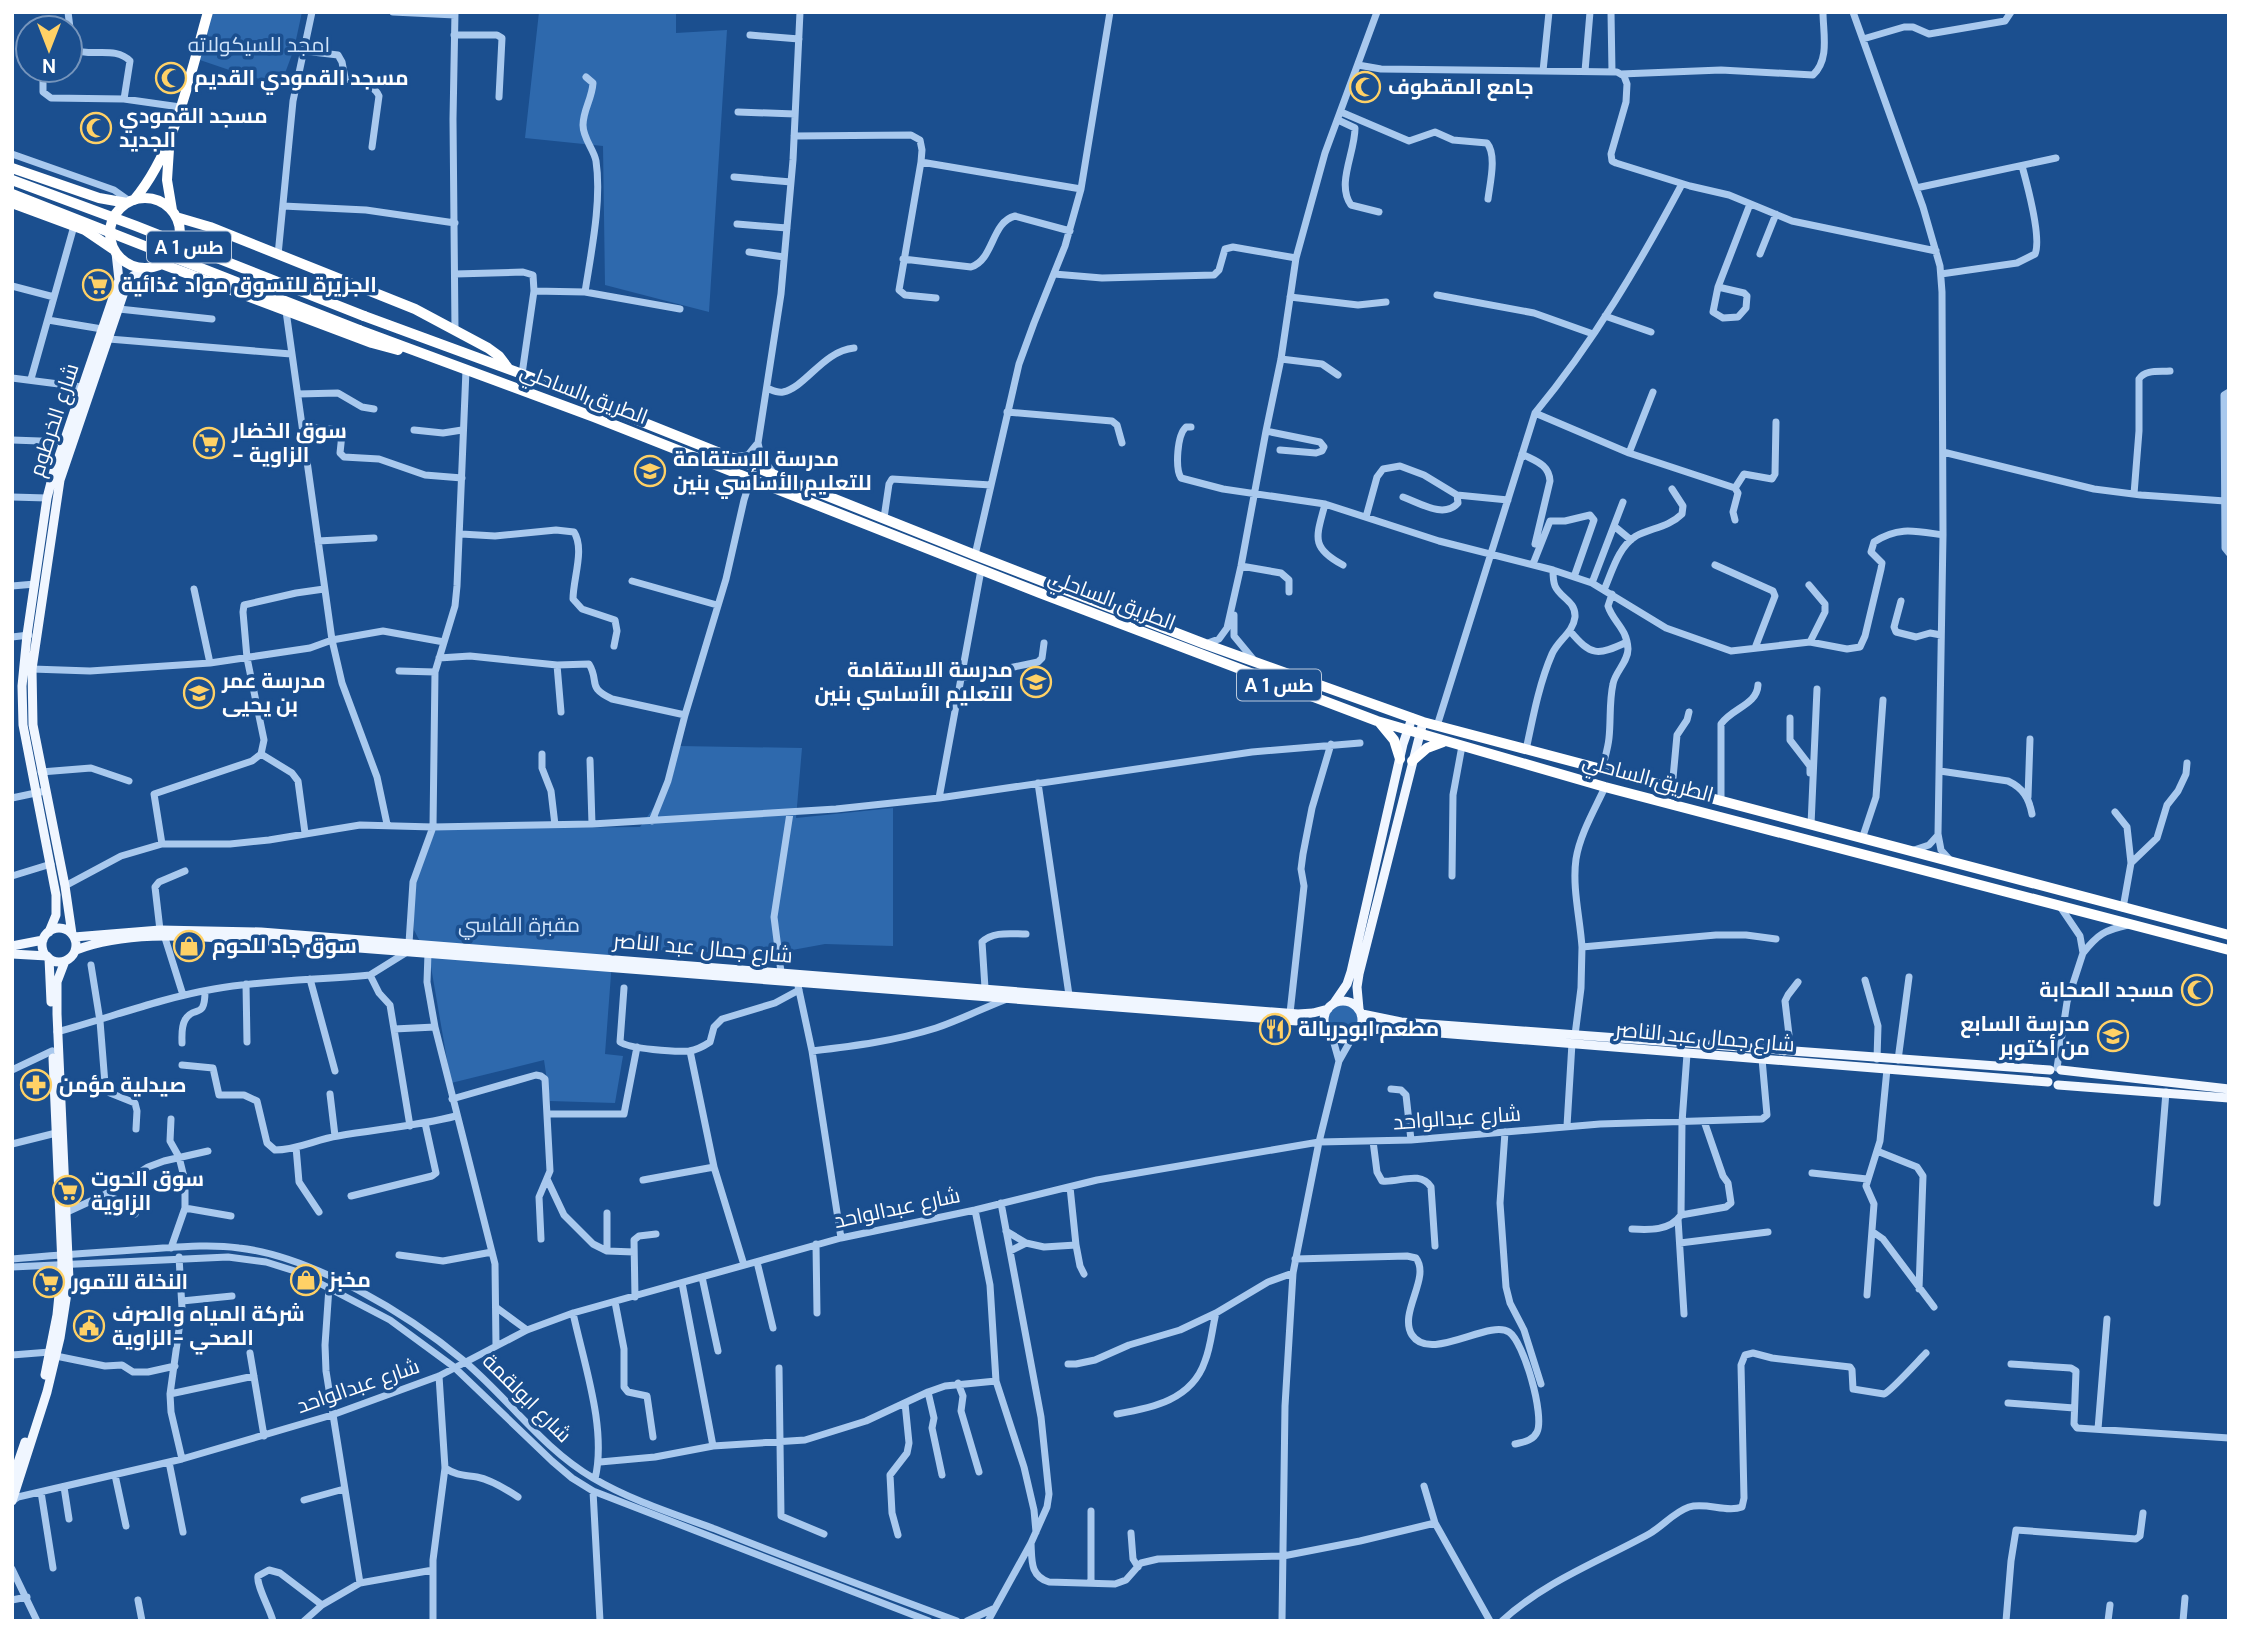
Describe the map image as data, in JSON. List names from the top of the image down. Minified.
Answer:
{"streets":{"highway":["A 1 طس","الطريق الساحلي"],"main road":["شارع الخرطوم","شارع جمال عبد الناصر"],"street":["شارع عبدالواحد","شارع ابولقمة"]},"crossings":[["شارع الخرطوم","شارع جمال عبد الناصر"],["شارع جمال عبد الناصر","شارع عبدالواحد"],["شارع عبدالواحد","شارع ابولقمة"]],"parks":["امجد للسيكولاته","مقبرة الفاسي"],"places":{"mosque":["مسجد القمودي القديم","جامع المقطوف","مسجد القمودي الجديد","مسجد الصحابة"],"supermarket":["الجزيرة للتسوق مواد غذائية","سوق الخضار - الزاوية","سوق الحوت الزاوية","النخلة للتمور"],"school or university":["مدرسة اﻹستقامة للتعليم اﻷساسي بنين","مدرسة الاستقامة للتعليم الأساسي بنين","مدرسة عمر بن يحيى","مدرسة السابع من أكتوبر"],"shop":["سوق جاد للحوم","مخبز"],"restaurant":["مطعم ابودربالة"],"pharmacy":["صيدلية مؤمن"],"public building":["شركة المياه والصرف الصحي -الزاوية"]},"north":"bottom"}
